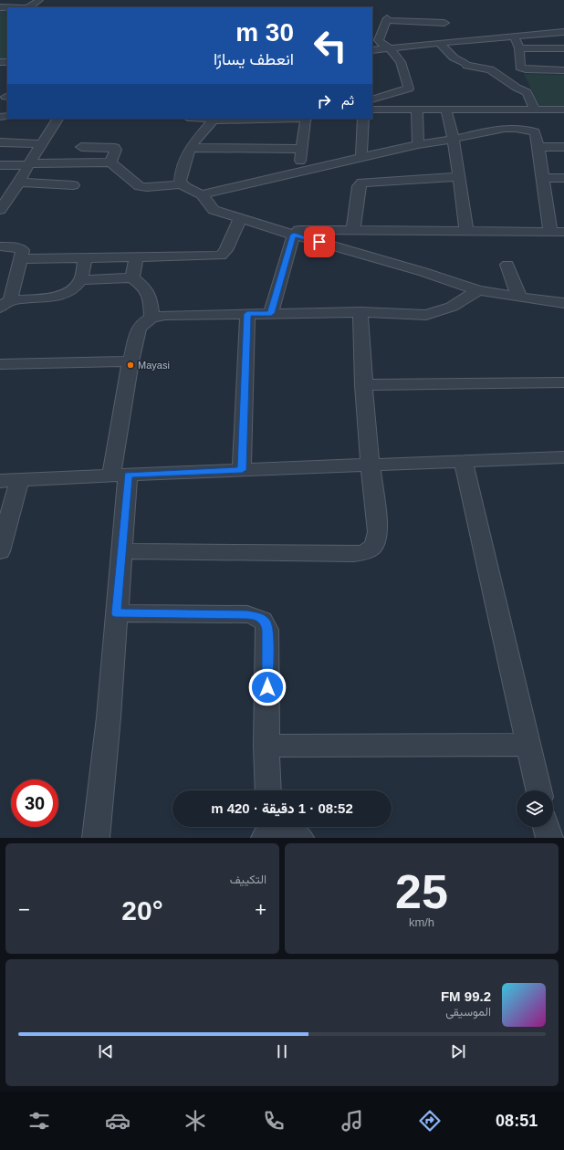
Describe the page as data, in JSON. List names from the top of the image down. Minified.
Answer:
{"places":["Mayasi"],"page":{"turn":["30 m","انعطف يسارًا"],"then":"ثم","limit":"30","trip":"08:52 · 1 دقيقة · 420 m","tile":[["25","km/h"],"التكييف"],"heat":["−","20°","+"],"song":["99.2 FM","الموسيقى"],"tabs":"08:51"}}
